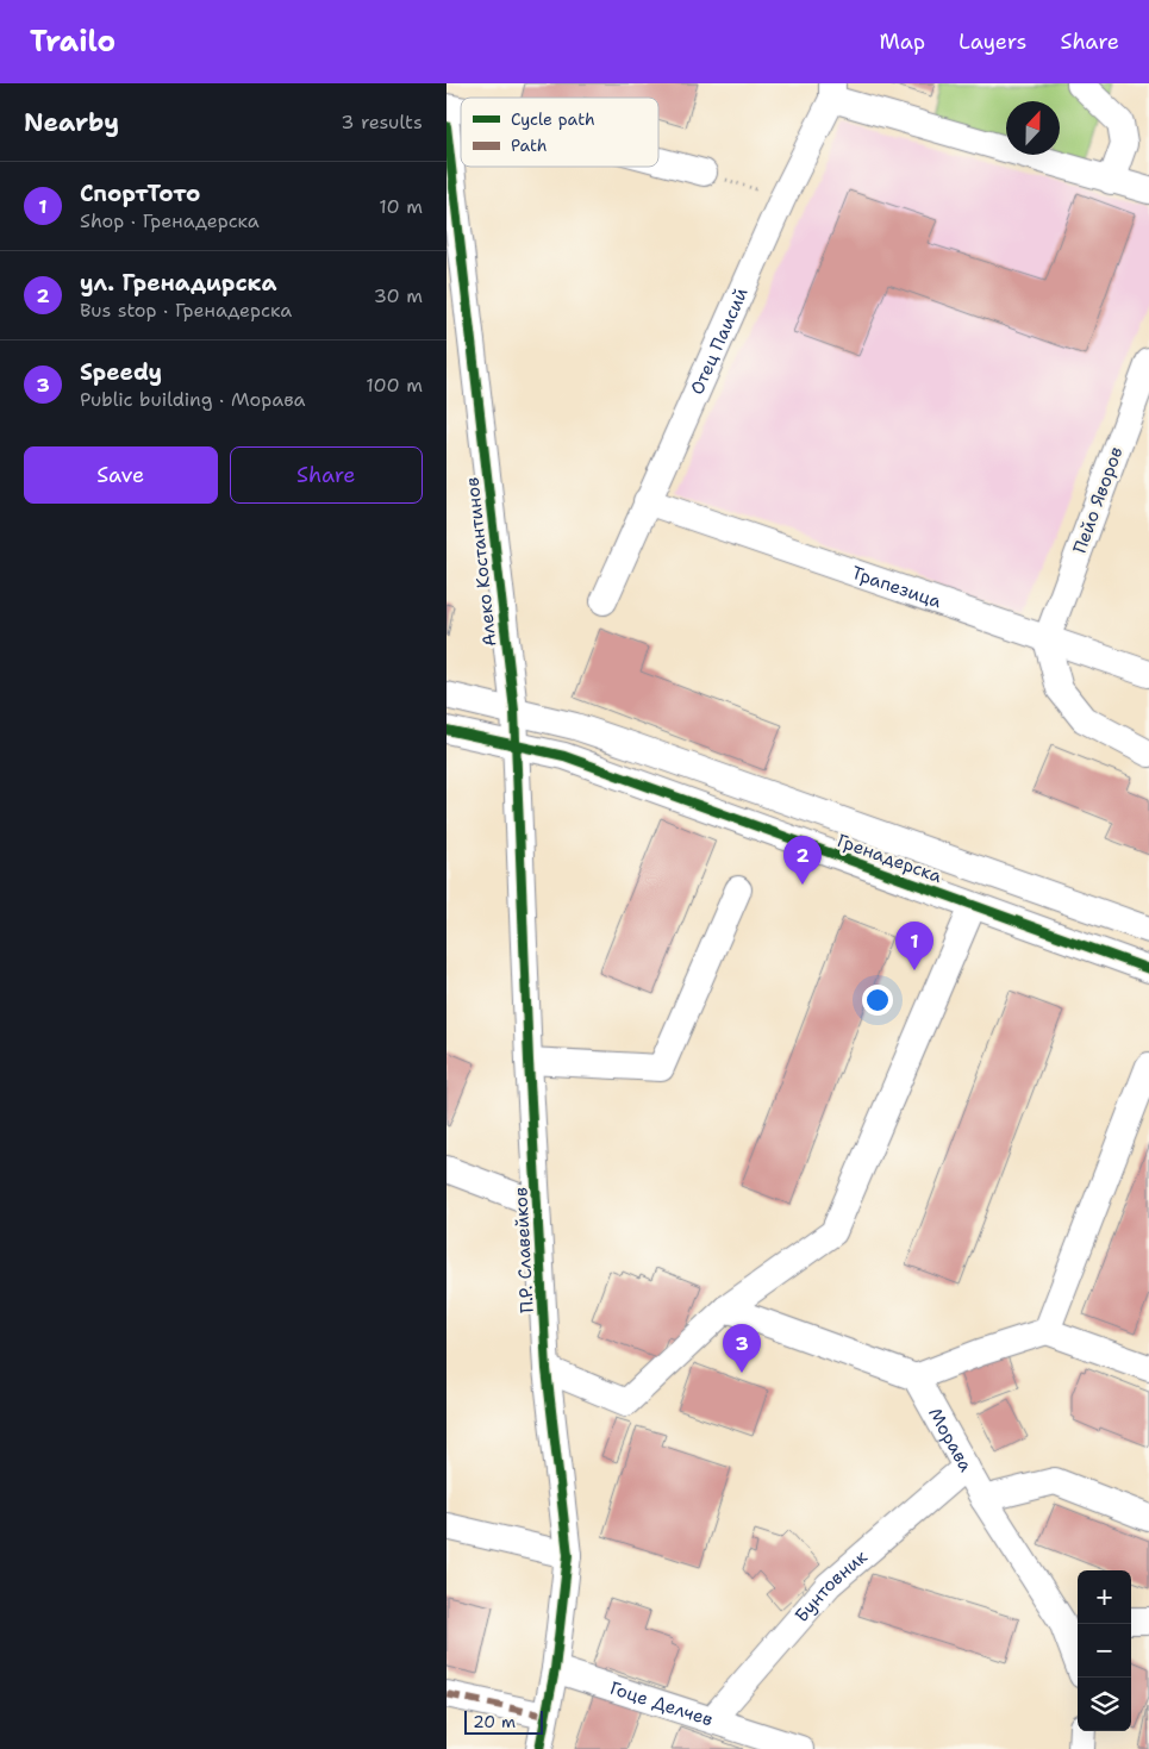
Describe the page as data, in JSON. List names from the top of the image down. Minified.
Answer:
{"streets":{"street":["Отец Паисий","Пейо Яворов","Алеко Костантинов","Трапезица","Гренадерска","П.Р. Славейков","Морава","Бунтовник","Гоце Делчев"]},"crossings":[["Отец Паисий","Трапезица"],["Пейо Яворов","Трапезица"],["Алеко Костантинов","Гренадерска"],["Алеко Костантинов","П.Р. Славейков"],["Гренадерска","П.Р. Славейков"],["П.Р. Славейков","Гоце Делчев"],["Морава","Бунтовник"],["Бунтовник","Гоце Делчев"]],"legend":["Cycle path","Path"],"scale_bar":"20 m","north":"top","page":{"header":"Trailo","nav":["Map","Layers","Share"],"heading":["Nearby","3 results"],"list":[{"mark":"1","name":"СпортТото","note":"Shop · Гренадерска","value":"10 m"},{"mark":"2","name":"ул. Гренадирска","note":"Bus stop · Гренадерска","value":"30 m"},{"mark":"3","name":"Speedy","note":"Public building · Морава","value":"100 m"}],"buttons":["Save","Share"],"pins":["2","1","3"],"map_buttons":["+","−"],"scale":"20 m"}}
